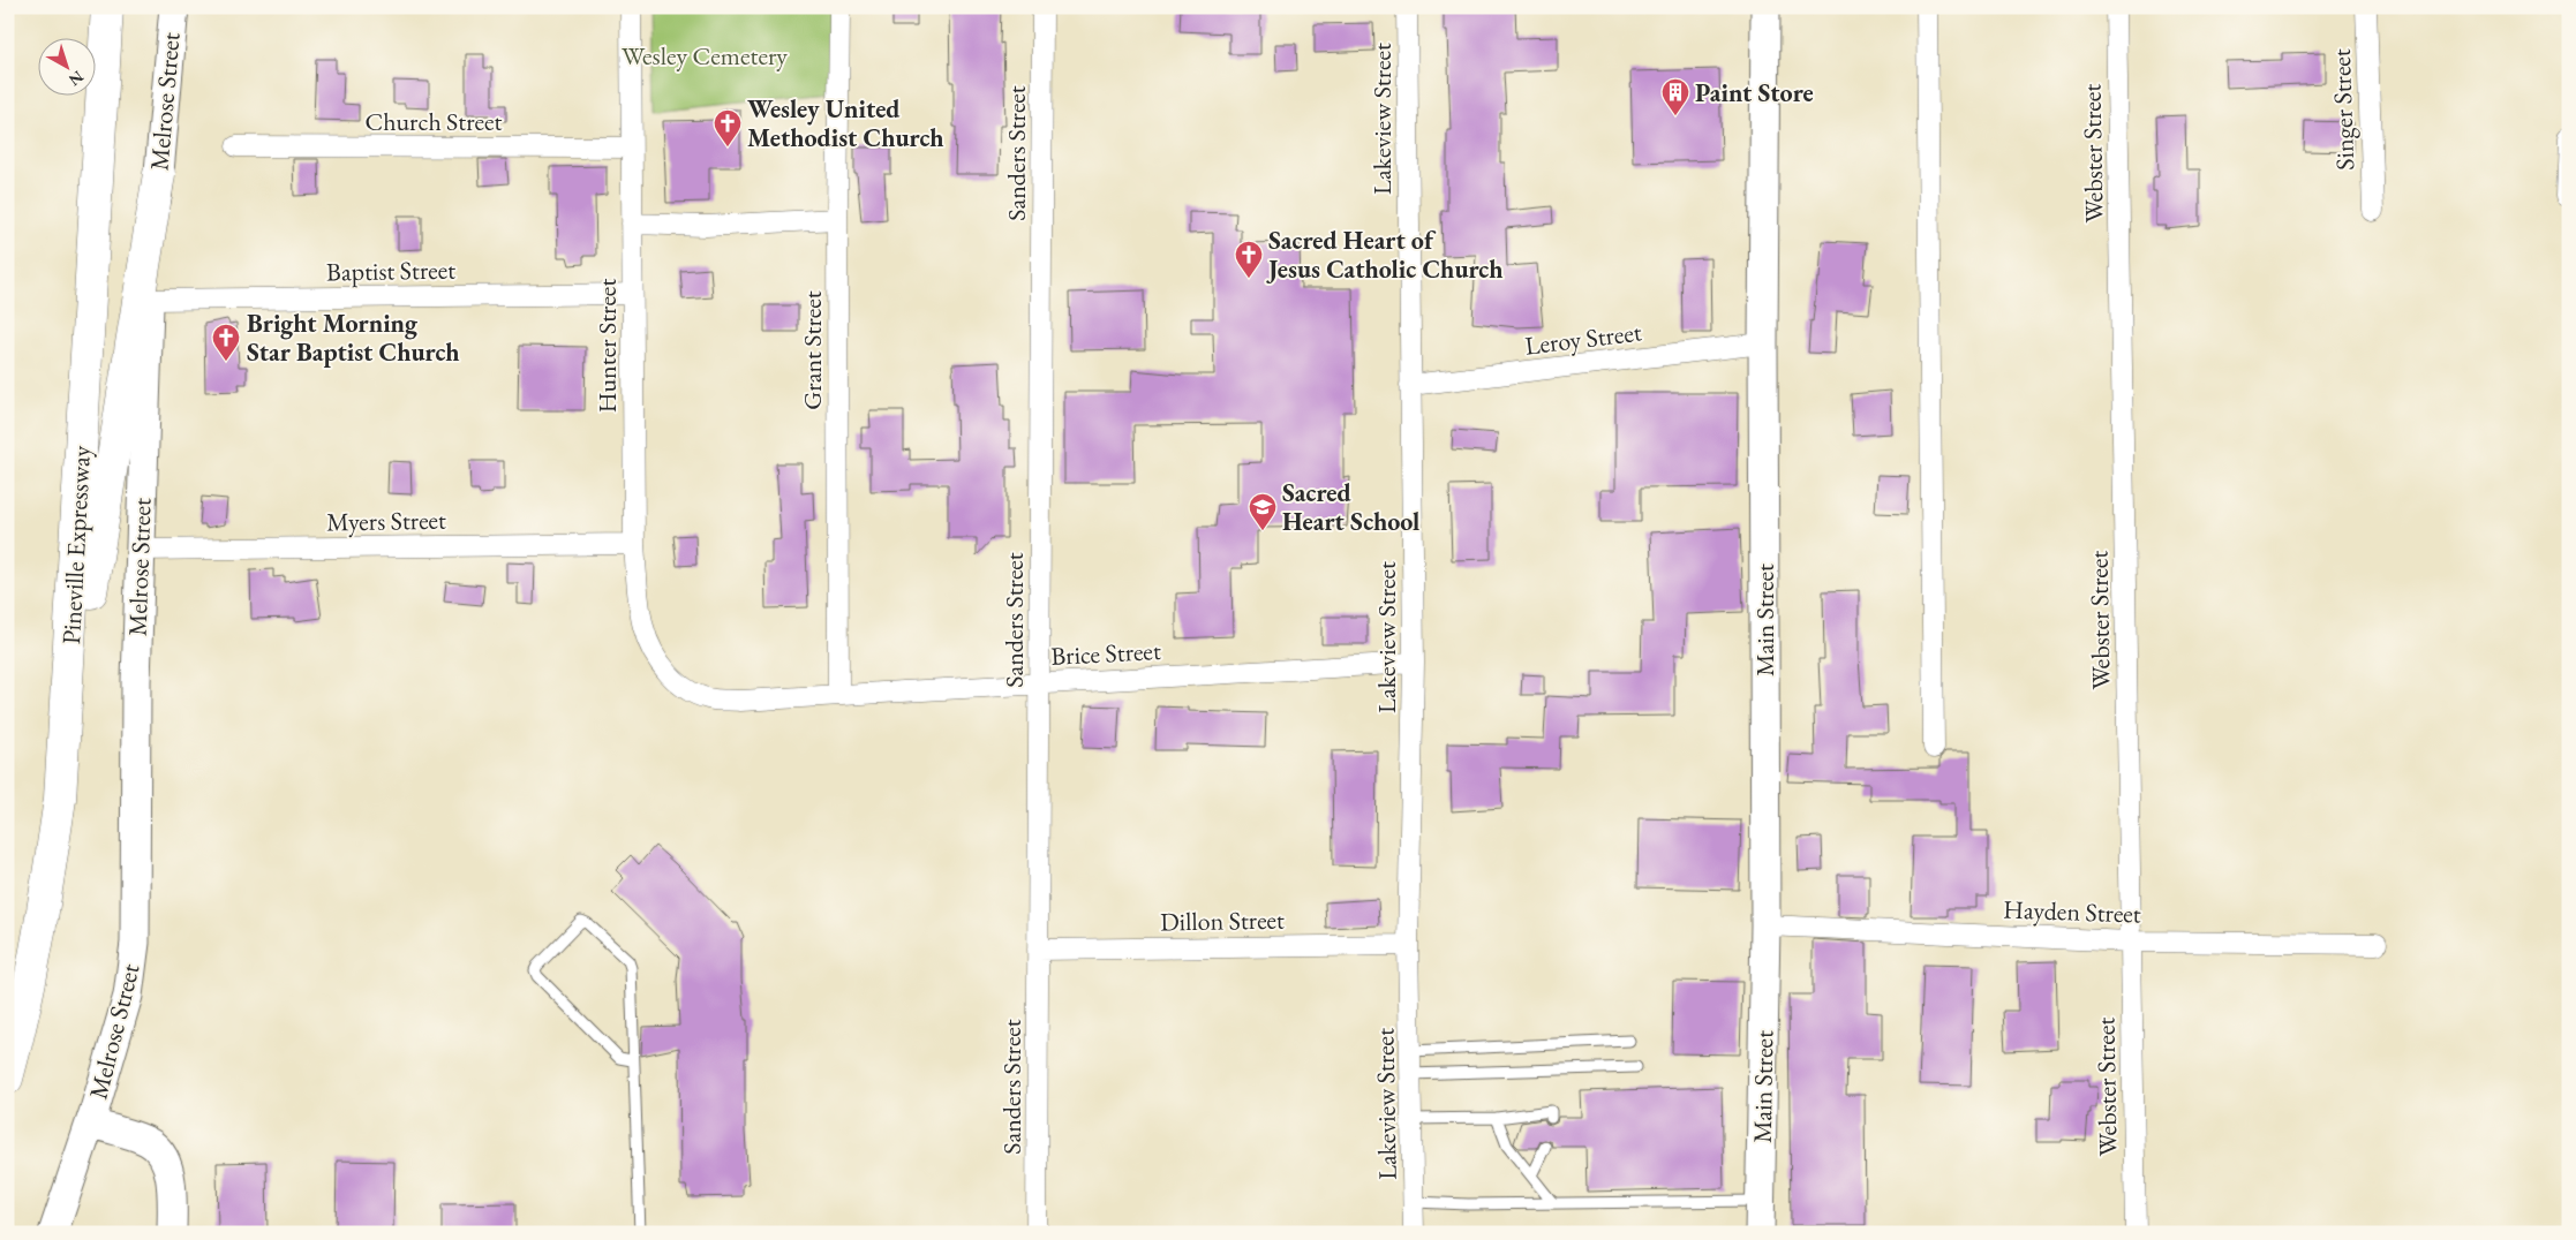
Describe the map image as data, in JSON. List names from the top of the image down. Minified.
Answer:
{"streets":{"highway":["Pineville Expressway"],"main road":["Melrose Street","Main Street"],"street":["Singer Street","Lakeview Street","Church Street","Sanders Street","Webster Street","Baptist Street","Leroy Street","Hunter Street","Grant Street","Myers Street","Brice Street","Hayden Street","Dillon Street"]},"crossings":[["Melrose Street","Baptist Street"],["Melrose Street","Myers Street"],["Lakeview Street","Leroy Street"],["Lakeview Street","Brice Street"],["Lakeview Street","Dillon Street"],["Church Street","Hunter Street"],["Sanders Street","Brice Street"],["Sanders Street","Dillon Street"],["Webster Street","Hayden Street"],["Baptist Street","Hunter Street"],["Leroy Street","Main Street"],["Hunter Street","Myers Street"],["Hunter Street","Brice Street"],["Grant Street","Brice Street"],["Main Street","Hayden Street"]],"parks":["Wesley Cemetery"],"places":{"building":["Paint Store"],"church":["Wesley United Methodist Church","Sacred Heart of Jesus Catholic Church","Bright Morning Star Baptist Church"],"school or university":["Sacred Heart School"]},"north":"bottom right"}
